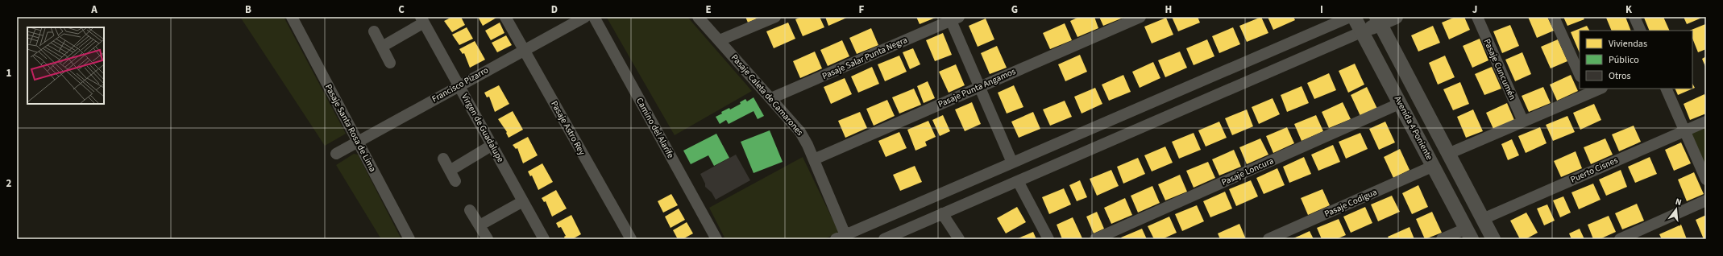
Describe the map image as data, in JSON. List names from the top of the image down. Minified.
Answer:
{"streets":{"street":["Pasaje Salar Punta Negra","Pasaje Cuncumén","Francisco Pizarro","Pasaje Punta Angamos","Pasaje Caleta de Camarones","Pasaje Santa Rosa de Lima","Virgen de Guadalupe","Pasaje Astro Rey","Camino del Alarife","Avenida 4 Poniente","Puerto Cisnes","Pasaje Loncura","Pasaje Codigua"]},"crossings":[["Pasaje Salar Punta Negra","Pasaje Caleta de Camarones"],["Francisco Pizarro","Pasaje Santa Rosa de Lima"],["Francisco Pizarro","Virgen de Guadalupe"],["Francisco Pizarro","Pasaje Astro Rey"],["Pasaje Punta Angamos","Pasaje Caleta de Camarones"],["Avenida 4 Poniente","Pasaje Loncura"],["Avenida 4 Poniente","Pasaje Codigua"]],"legend":["Viviendas","Público","Otros"],"north":"top","grid":{"columns":["A","B","C","D","E","F","G","H","I","J","K"],"rows":["1","2"]}}
